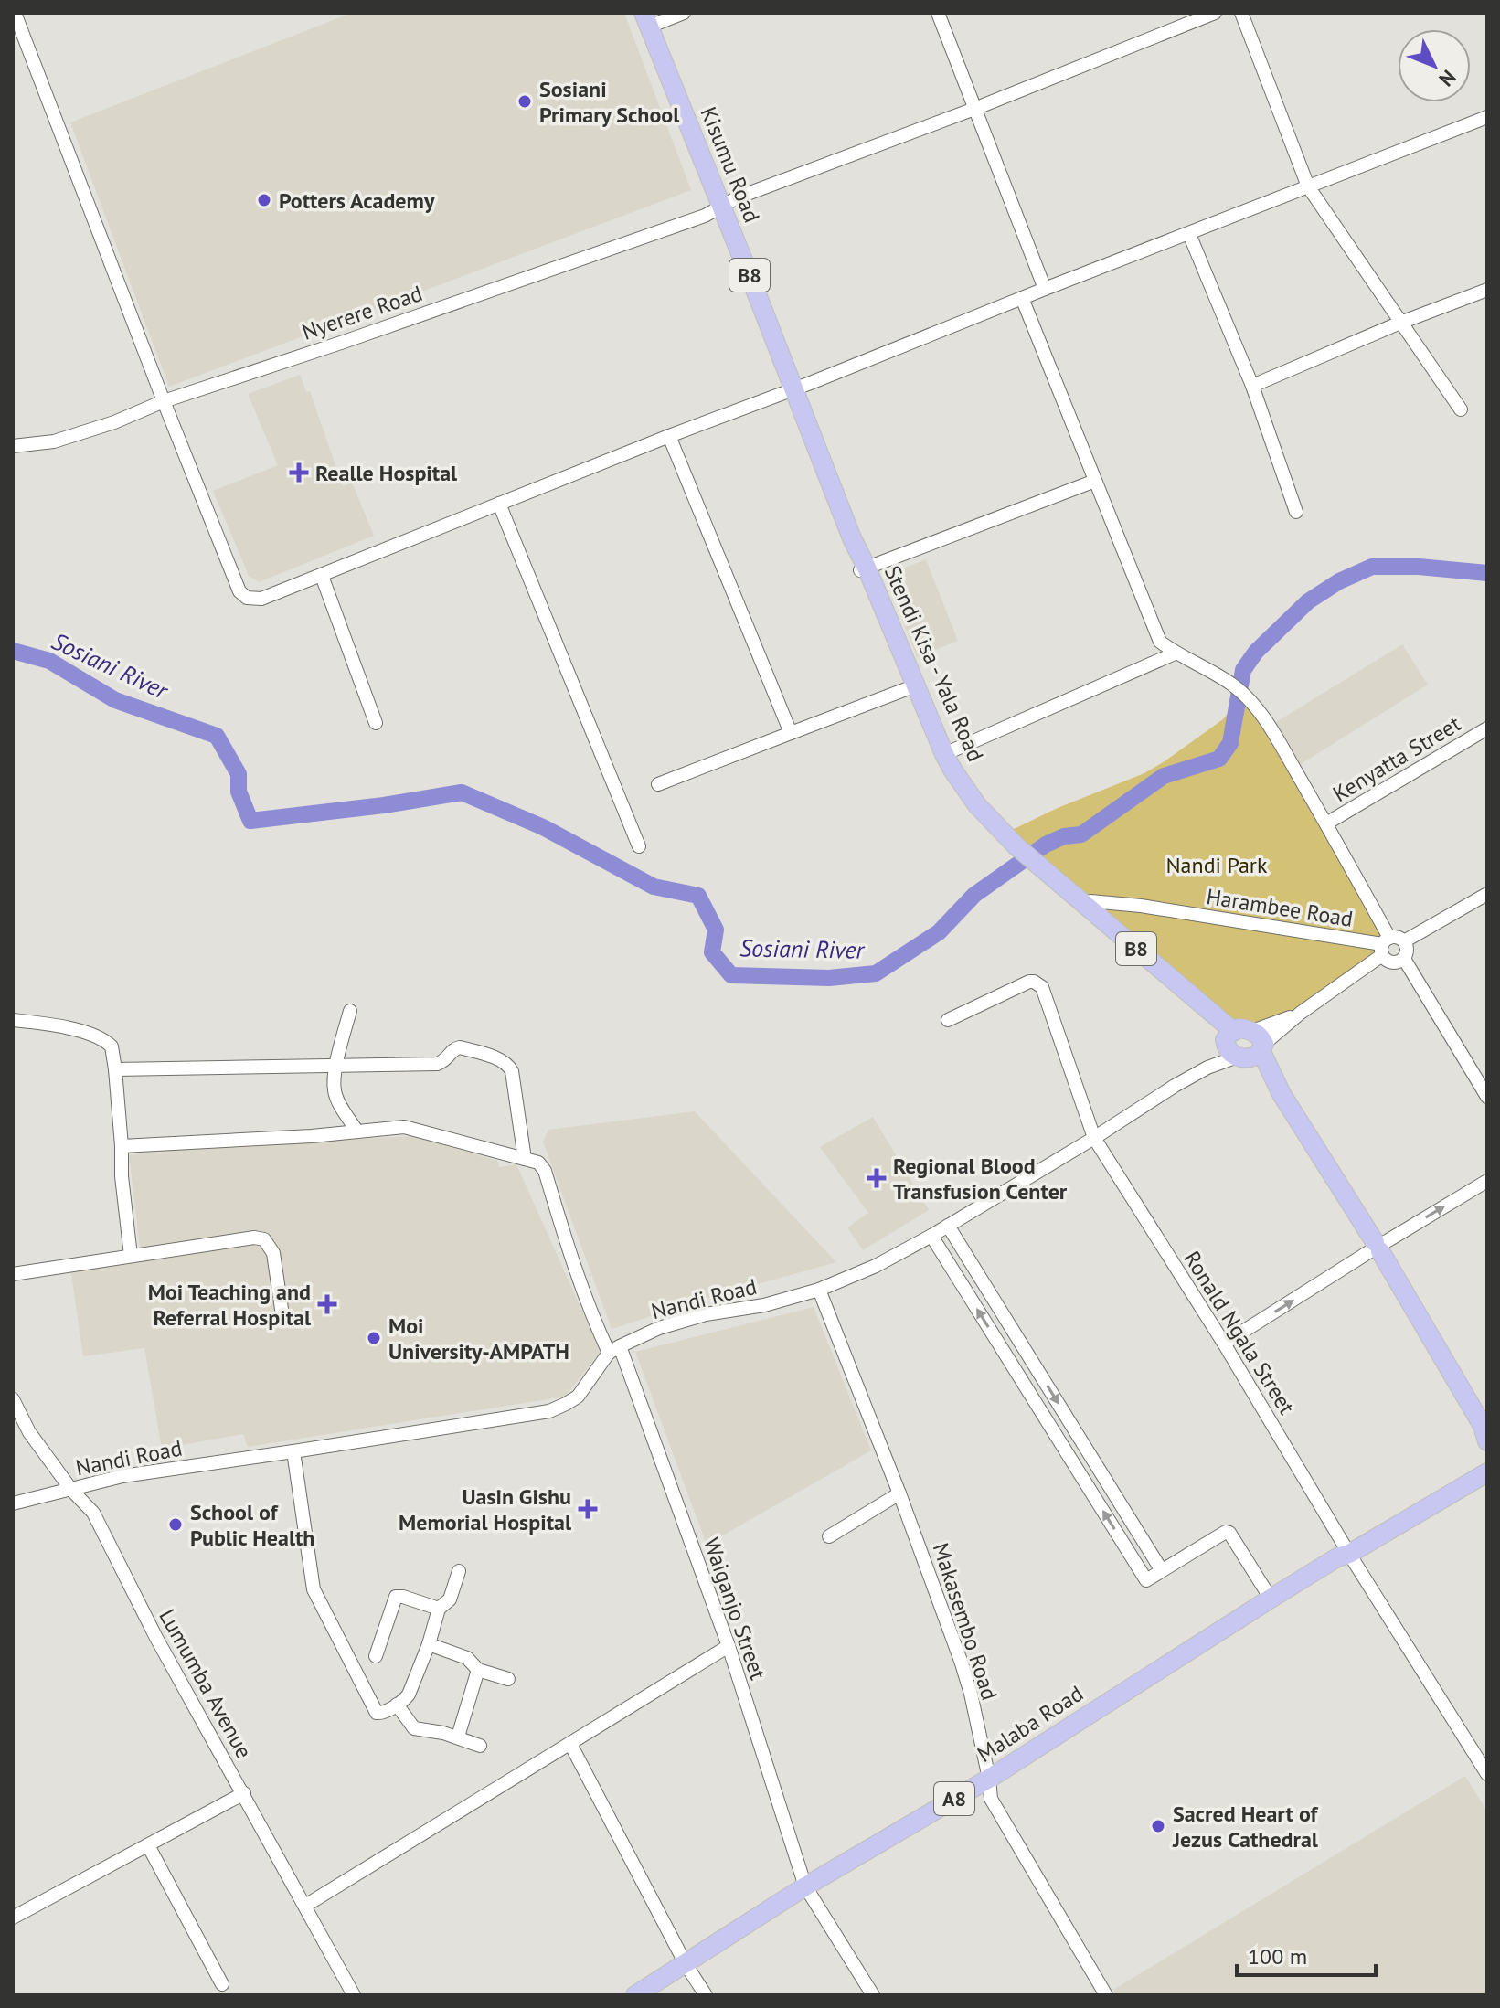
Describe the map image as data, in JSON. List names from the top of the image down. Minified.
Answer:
{"streets":{"highway":["Kisumu Road","B8","Stendi Kisa - Yala Road","Malaba Road","A8"],"street":["Nyerere Road","Kenyatta Street","Harambee Road","Nandi Road","Ronald Ngala Street","Waiganjo Street","Makasembo Road","Lumumba Avenue"]},"crossings":[["Kisumu Road","Nyerere Road"],["Kisumu Road","Stendi Kisa - Yala Road"],["B8","Stendi Kisa - Yala Road"],["B8","Harambee Road"],["B8","Nandi Road"],["Stendi Kisa - Yala Road","Nandi Road"],["Kenyatta Street","Harambee Road"],["Kenyatta Street","Nandi Road"],["Harambee Road","Nandi Road"],["Nandi Road","Ronald Ngala Street"],["Nandi Road","Waiganjo Street"],["Nandi Road","Makasembo Road"],["Nandi Road","Lumumba Avenue"],["Ronald Ngala Street","Malaba Road"],["Waiganjo Street","Malaba Road"],["Makasembo Road","Malaba Road"]],"water":["Sosiani River"],"parks":["Nandi Park"],"places":{"other":["Sosiani Primary School","Potters Academy","Moi University-AMPATH","School of Public Health","Sacred Heart of Jezus Cathedral"],"health":["Realle Hospital","Regional Blood Transfusion Center","Moi Teaching and Referral Hospital","Uasin Gishu Memorial Hospital"]},"scale_bar":"100 m","north":"bottom right"}
